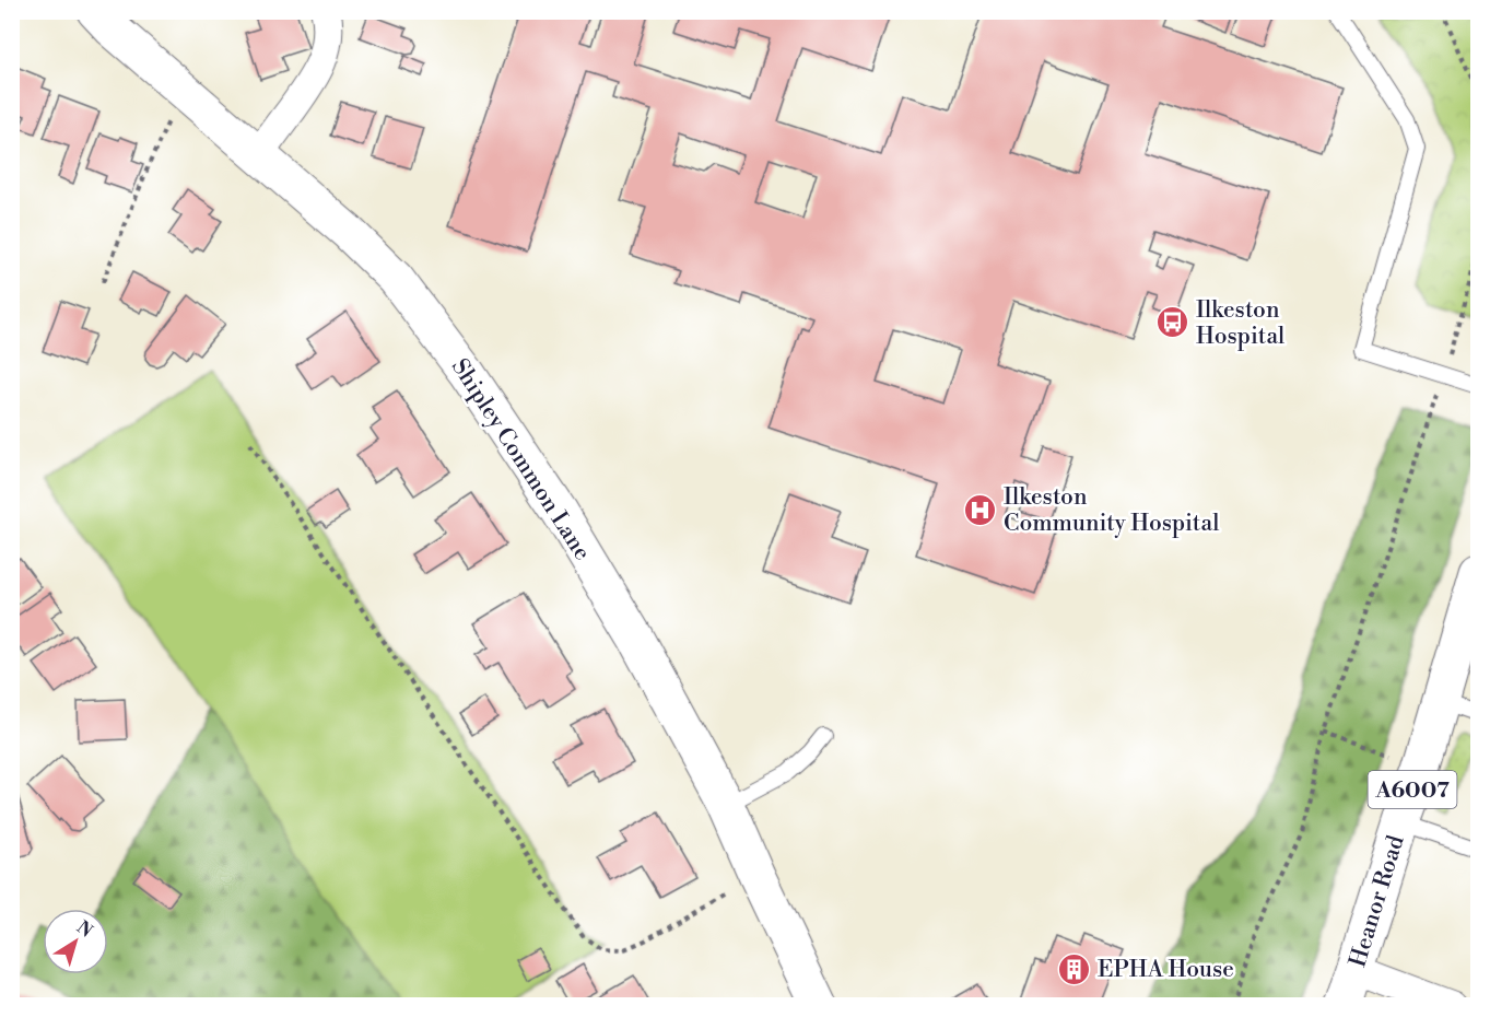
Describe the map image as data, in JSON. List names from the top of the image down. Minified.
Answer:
{"streets":{"street":["Shipley Common Lane","A6007","Heanor Road"]},"places":{"bus stop":["Ilkeston Hospital"],"hospital":["Ilkeston Community Hospital"],"building":["EPHA House"]},"north":"top right"}
